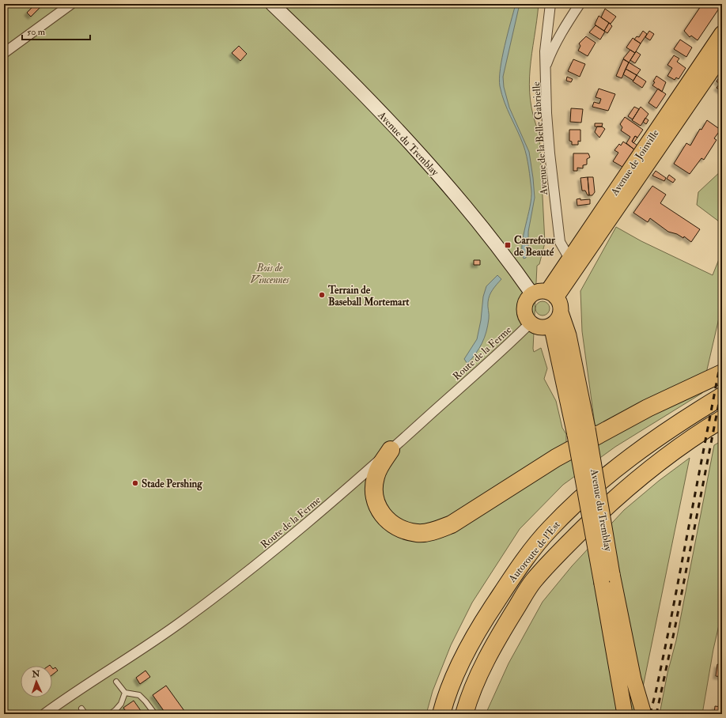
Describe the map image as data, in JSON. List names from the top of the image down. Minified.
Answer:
{"streets":{"highway":["Autoroute de l’Est"],"main road":["Avenue du Tremblay","Avenue de Joinville"],"street":["Avenue de la Belle Gabrielle","Route de la Ferme"]},"crossings":[["Avenue de la Belle Gabrielle","Avenue de Joinville"],["Avenue du Tremblay","Avenue de Joinville"],["Avenue du Tremblay","Route de la Ferme"],["Avenue de Joinville","Route de la Ferme"]],"parks":["Bois de Vincennes"],"places":{"transit":["Carrefour de Beauté"],"other":["Terrain de Baseball Mortemart","Stade Pershing"]},"scale_bar":"50 m","north":"top"}
